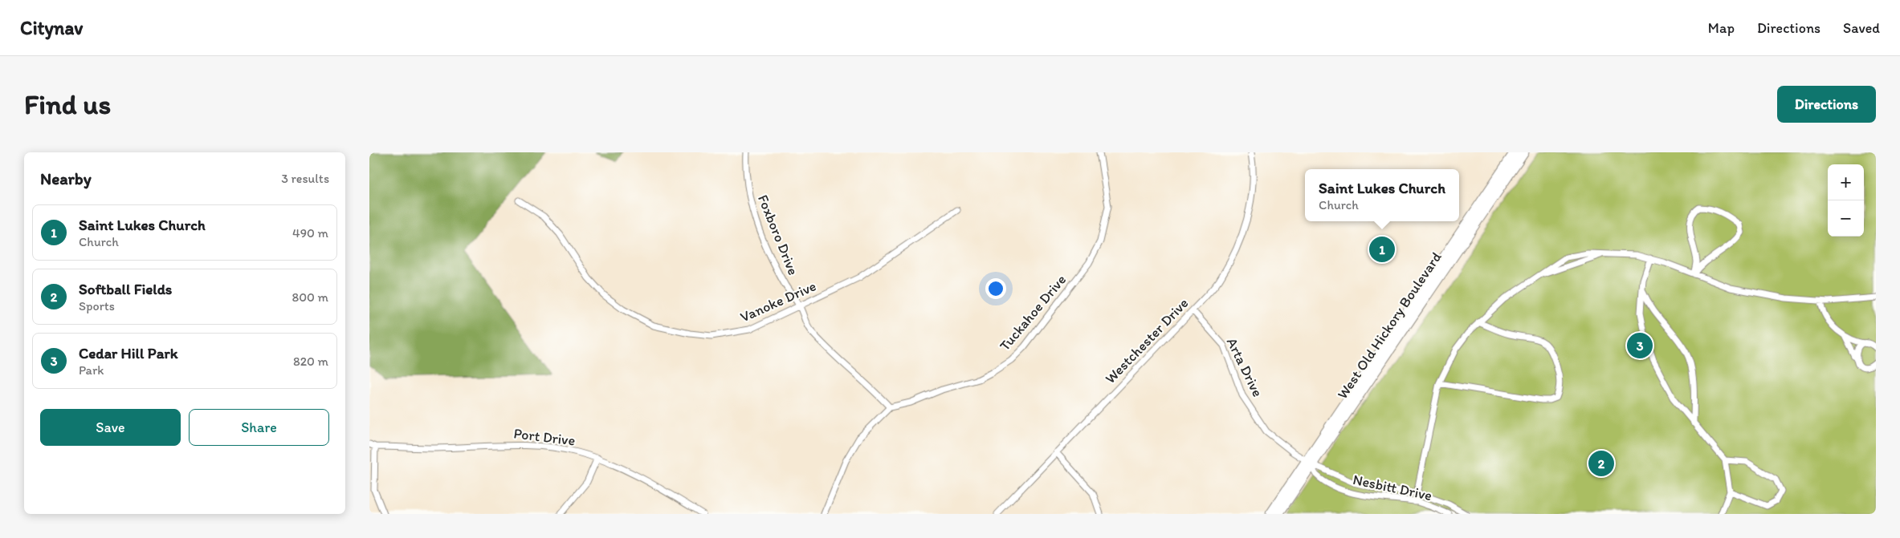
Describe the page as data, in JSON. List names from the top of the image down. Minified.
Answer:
{"streets":{"main road":["West Old Hickory Boulevard"],"street":["Foxboro Drive","Vanoke Drive","Tuckahoe Drive","Westchester Drive","Arta Drive","Port Drive","Nesbitt Drive"]},"crossings":[["Foxboro Drive","Vanoke Drive"],["Foxboro Drive","Tuckahoe Drive"],["West Old Hickory Boulevard","Arta Drive"],["West Old Hickory Boulevard","Nesbitt Drive"],["Westchester Drive","Arta Drive"],["Arta Drive","Nesbitt Drive"]],"page":{"header":"Citynav","nav":["Map","Directions","Saved"],"buttons":["Directions",["Save","Share"]],"title":"Find us","heading":["Nearby","3 results"],"map_buttons":["+","−"],"popup":["Saint Lukes Church","Church"],"list":[{"mark":"1","name":"Saint Lukes Church","note":"Church","value":"490 m"},{"mark":"2","name":"Softball Fields","note":"Sports","value":"800 m"},{"mark":"3","name":"Cedar Hill Park","note":"Park","value":"820 m"}],"pins":["1","3","2"]}}
